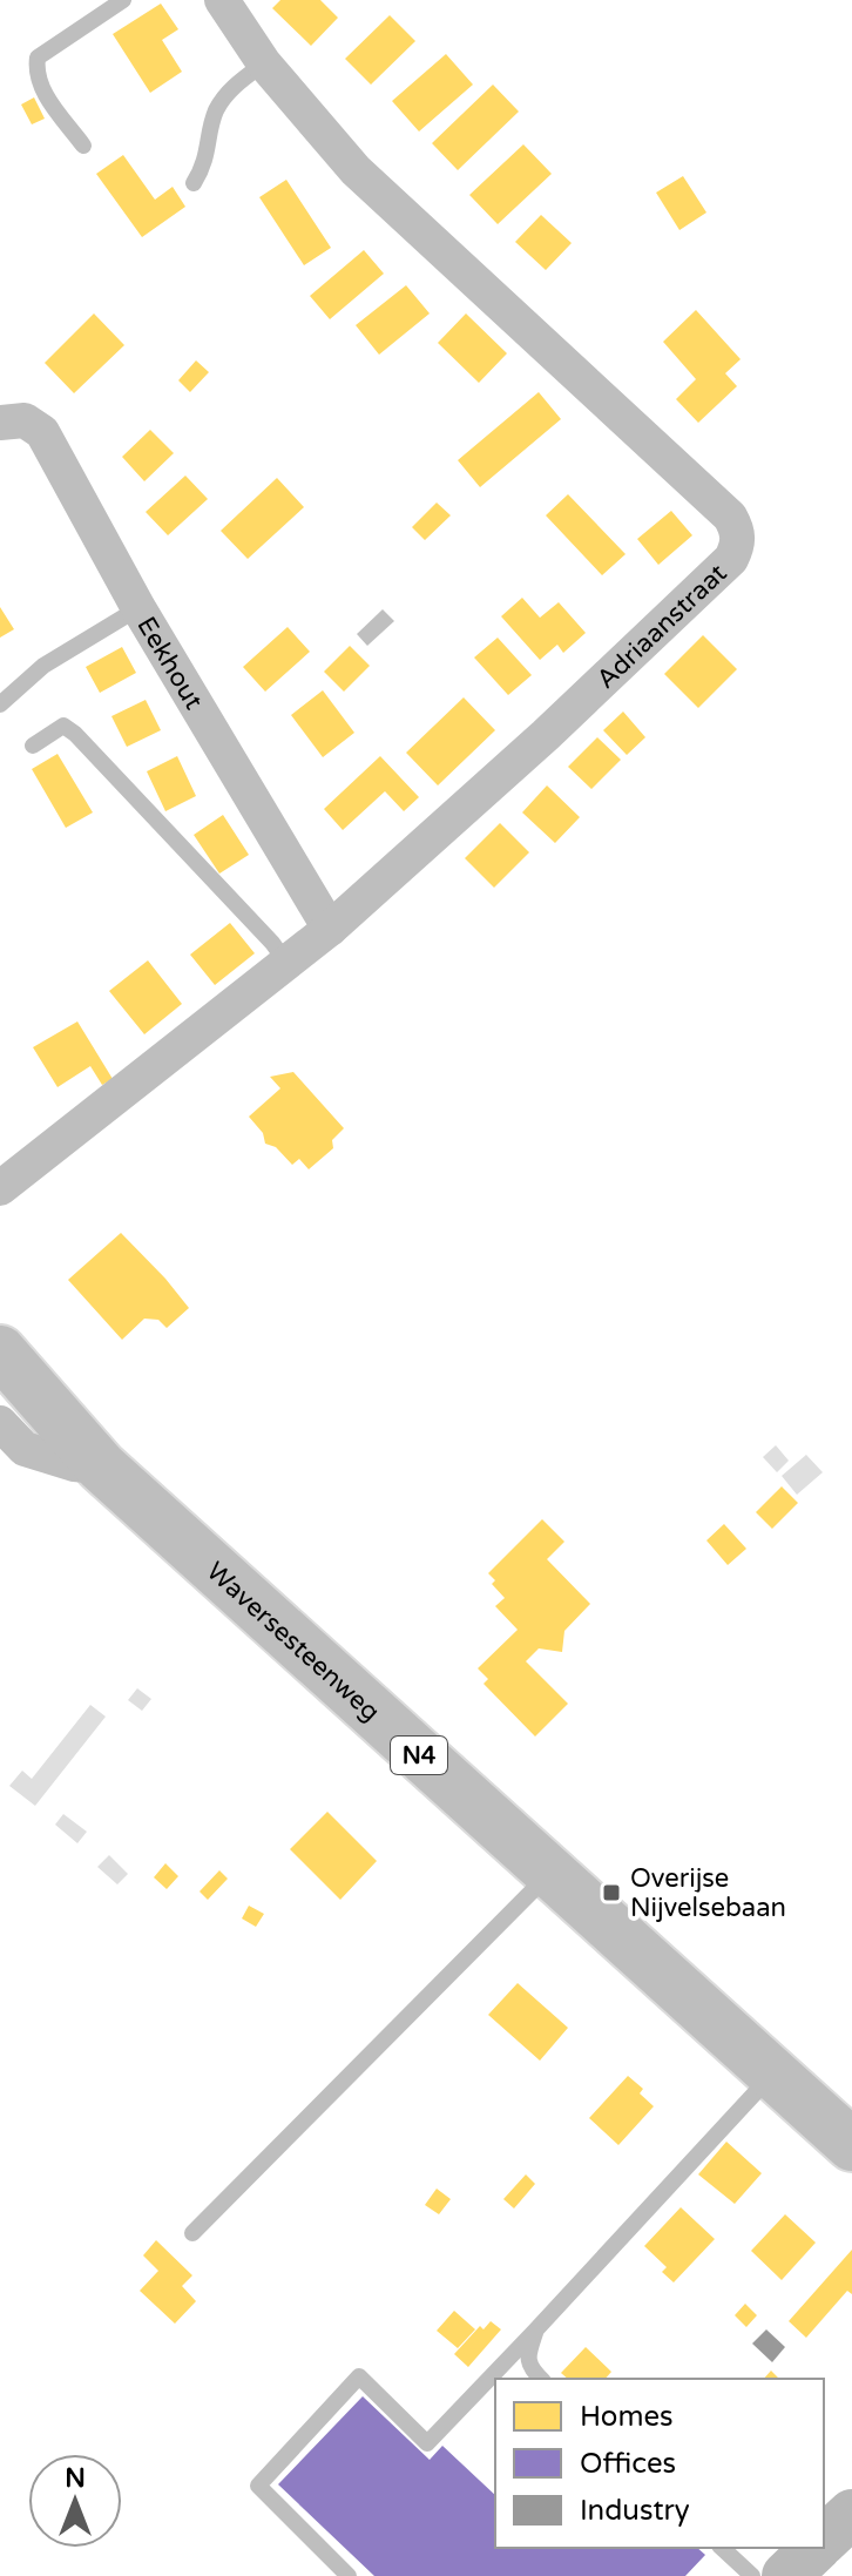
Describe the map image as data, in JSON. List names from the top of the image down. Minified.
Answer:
{"streets":{"main road":["Waversesteenweg","N4"],"street":["Adriaanstraat","Eekhout"]},"crossings":[["Adriaanstraat","Eekhout"]],"places":{"transit":["Overijse Nijvelsebaan"]},"legend":["Homes","Offices","Industry"],"north":"top"}
